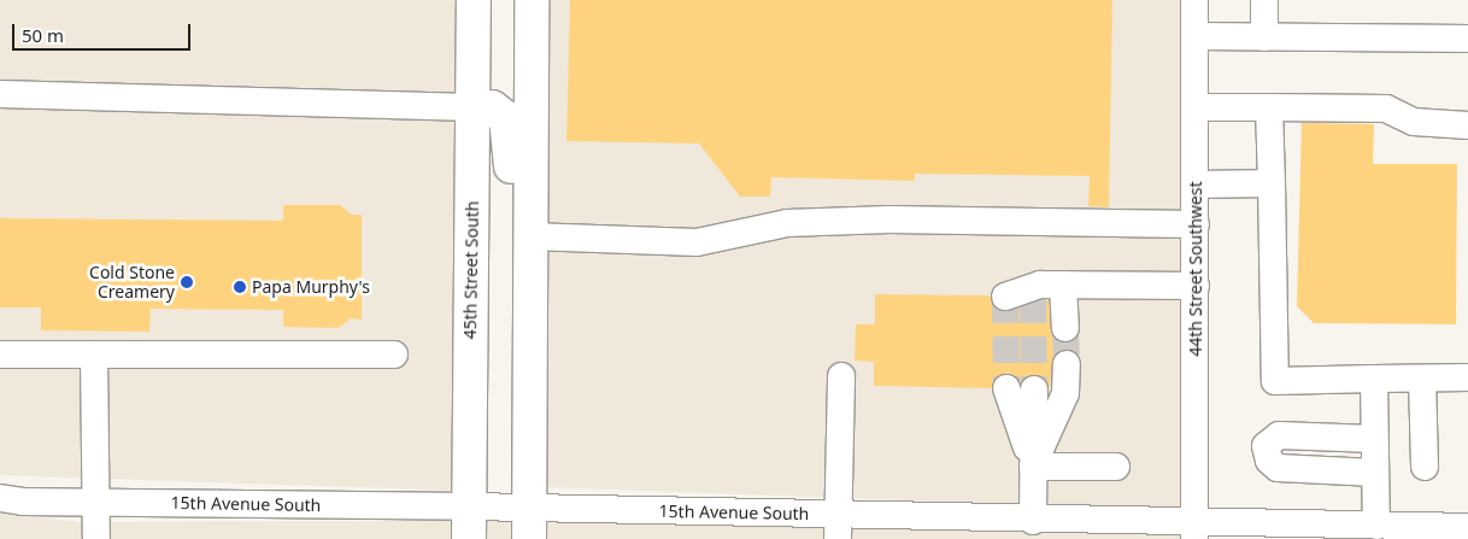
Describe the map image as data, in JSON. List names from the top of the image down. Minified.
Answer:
{"streets":{"main road":["45th Street South"],"street":["44th Street Southwest","15th Avenue South"]},"crossings":[["44th Street Southwest","15th Avenue South"],["45th Street South","15th Avenue South"]],"places":["Cold Stone Creamery","Papa Murphy's"],"scale_bar":"50 m"}
